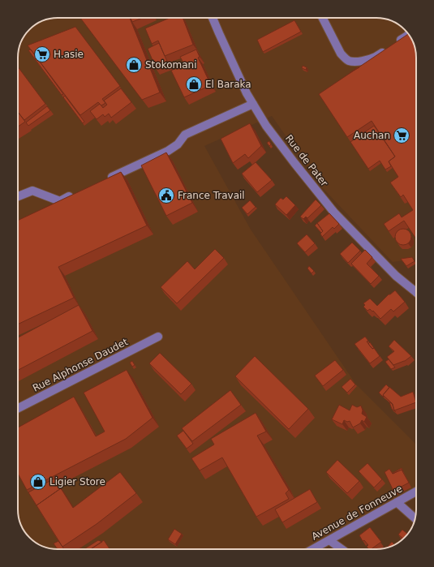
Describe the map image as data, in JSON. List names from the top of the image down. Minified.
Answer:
{"streets":{"street":["Rue de Pater","Rue Alphonse Daudet","Avenue de Fonneuve"]},"places":{"supermarket":["H.asie","Auchan"],"shop":["Stokomani","El Baraka","Ligier Store"],"public building":["France Travail"]}}
